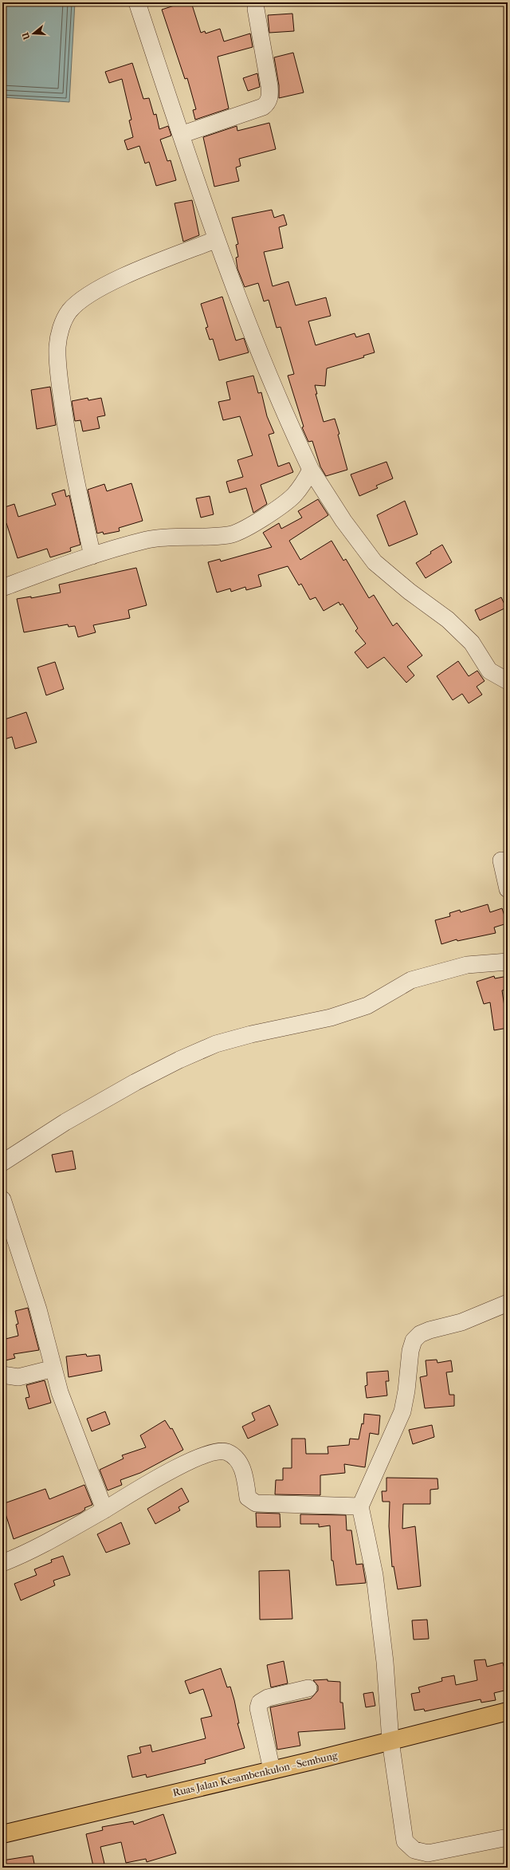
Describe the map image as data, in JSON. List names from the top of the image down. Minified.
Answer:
{"streets":{"main road":["Ruas Jalan Kesambenkulon - Sembung"]},"north":"left"}
